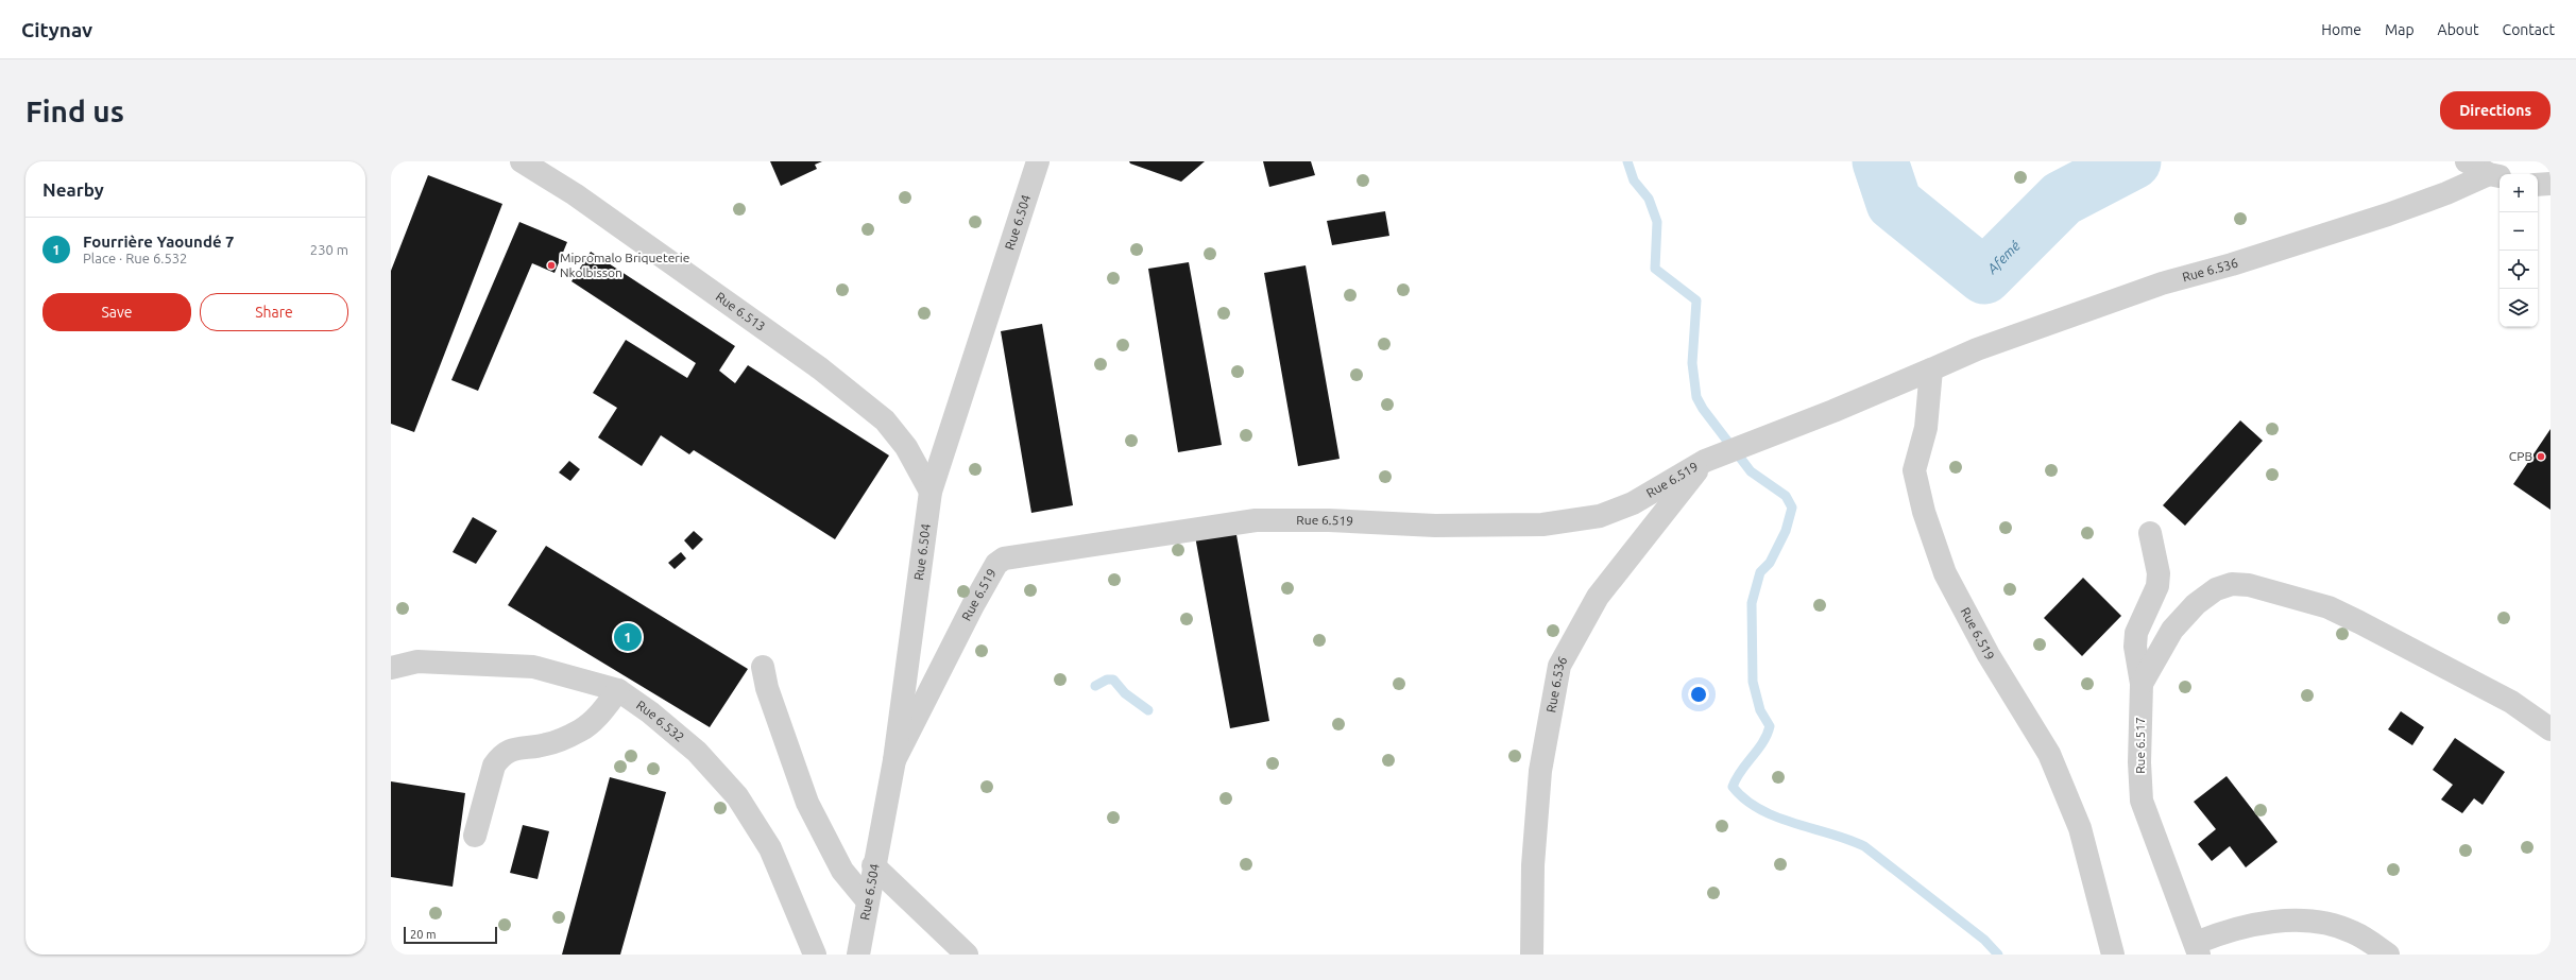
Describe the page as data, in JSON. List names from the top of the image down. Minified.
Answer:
{"streets":{"street":["Rue 6.504","Rue 6.536","Rue 6.513","Rue 6.519","Rue 6.532","Rue 6.517"]},"crossings":[["Rue 6.504","Rue 6.513"],["Rue 6.504","Rue 6.519"],["Rue 6.536","Rue 6.519"]],"water":["Afemé"],"places":["Mipromalo Briqueterie Nkolbisson","CPB"],"scale_bar":"20 m","page":{"header":"Citynav","nav":["Home","Map","About","Contact"],"buttons":["Directions",["Save","Share"]],"title":"Find us","heading":"Nearby","map_buttons":["+","−"],"list":[{"mark":"1","name":"Fourrière Yaoundé 7","note":"Place · Rue 6.532","value":"230 m"}],"pins":"1","scale":"20 m"}}
